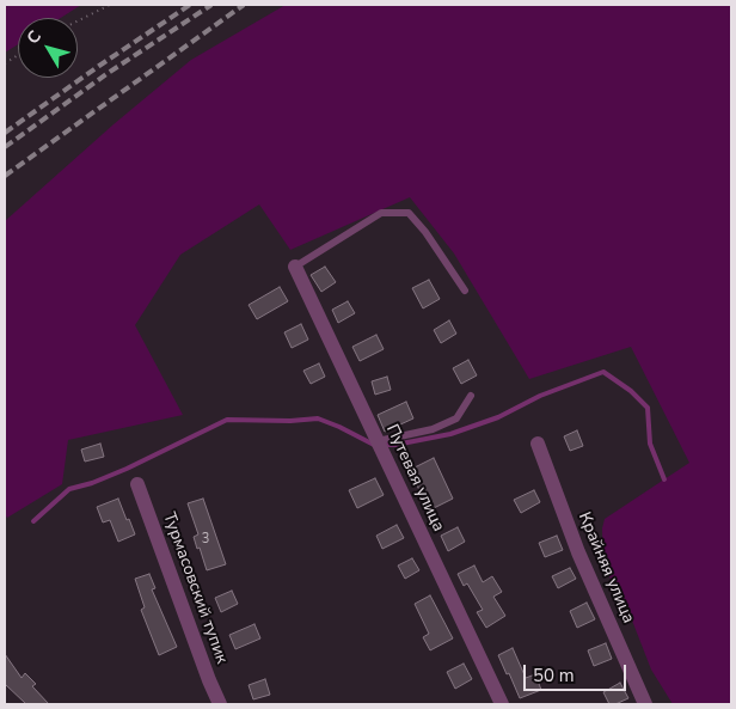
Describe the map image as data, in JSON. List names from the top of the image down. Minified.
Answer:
{"streets":{"street":["Путевая улица","Крайняя улица","Турмасовский тупик"]},"house_numbers":["3"],"scale_bar":"50 m","north":"top left"}
